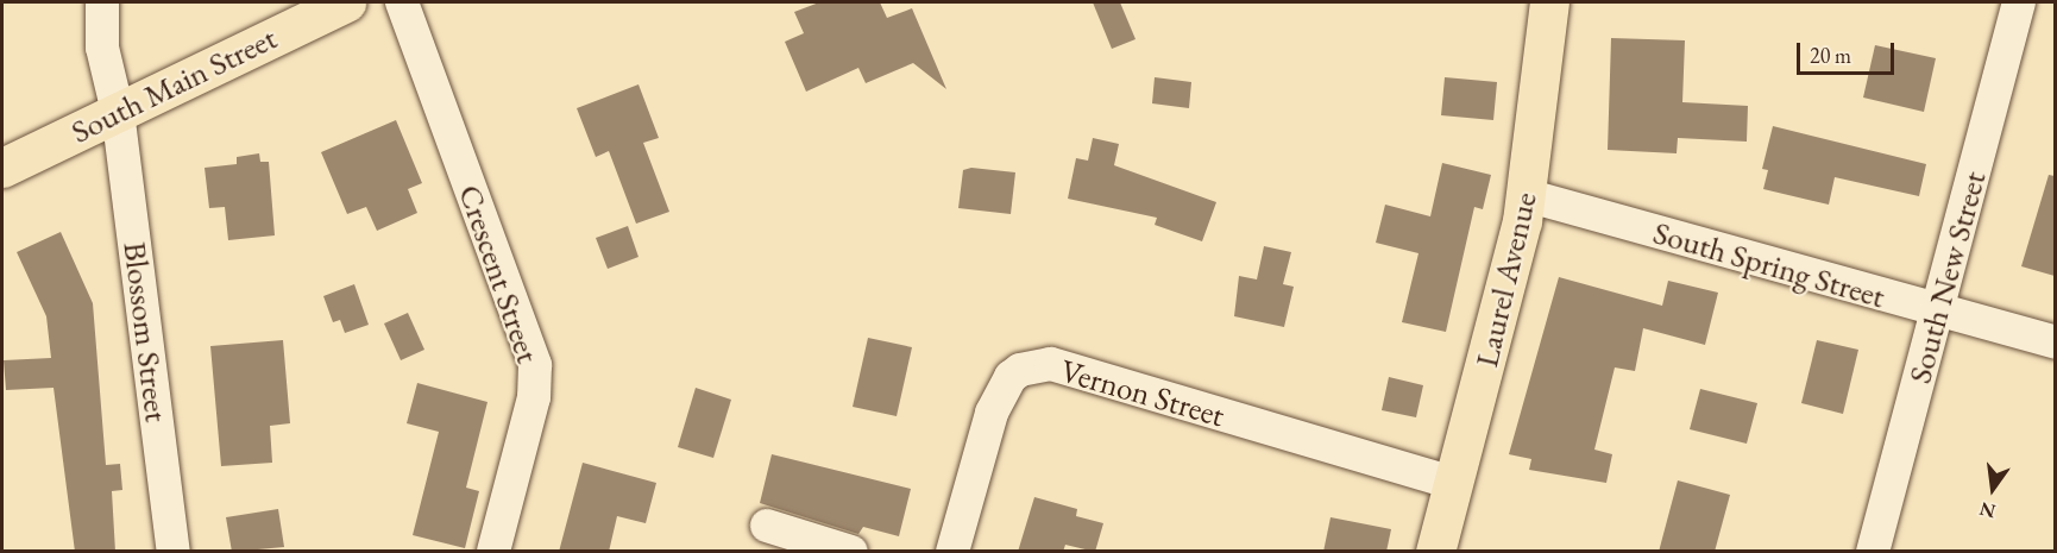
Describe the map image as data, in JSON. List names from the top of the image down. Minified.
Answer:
{"streets":{"main road":["South Main Street","Laurel Avenue"],"street":["South Spring Street","Crescent Street","South New Street","Blossom Street","Vernon Street"]},"crossings":[["South Main Street","Blossom Street"],["South Spring Street","South New Street"],["South Spring Street","Laurel Avenue"],["Laurel Avenue","Vernon Street"]],"scale_bar":"20 m","north":"bottom"}
